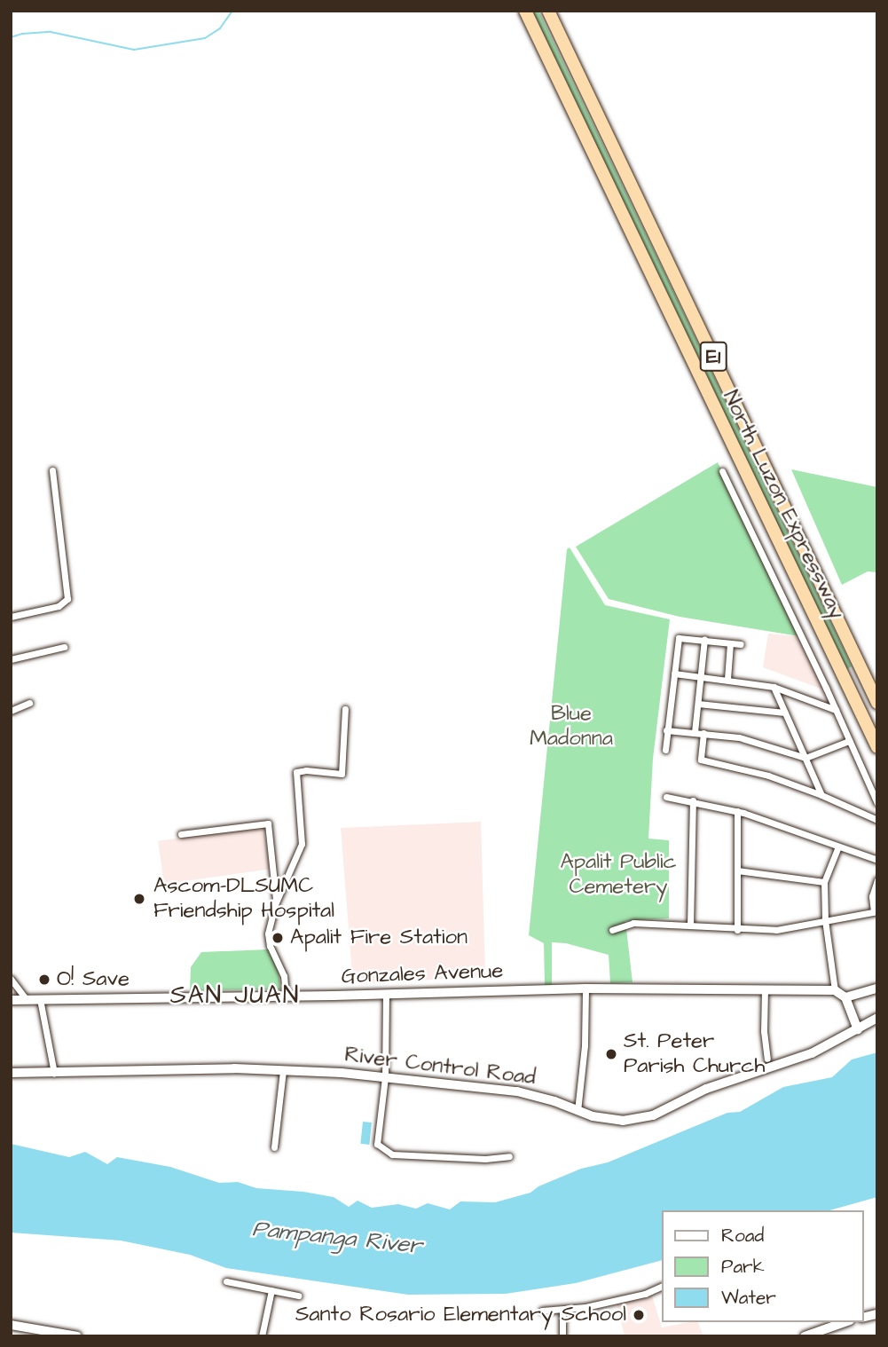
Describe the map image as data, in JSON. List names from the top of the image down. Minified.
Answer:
{"streets":{"highway":["E1","North Luzon Expressway"],"street":["Gonzales Avenue","River Control Road"]},"districts":["SAN JUAN"],"water":["Pampanga River"],"parks":["Blue Madonna","Apalit Public Cemetery"],"places":["Ascom-DLSUMC Friendship Hospital","Apalit Fire Station","O! Save","St. Peter Parish Church","Santo Rosario Elementary School"],"legend":["Road","Park","Water"]}
